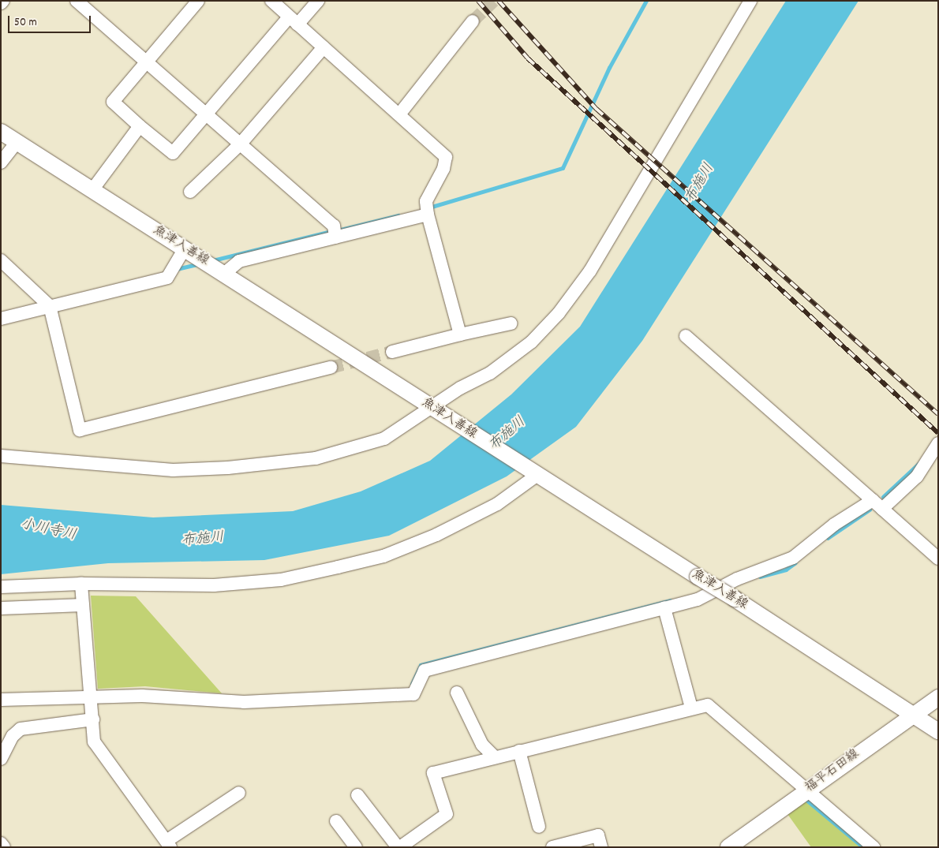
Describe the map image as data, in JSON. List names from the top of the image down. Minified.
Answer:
{"streets":{"main road":["魚津入善線","福平石田線"]},"crossings":[["魚津入善線","福平石田線"]],"water":["布施川","小川寺川"],"scale_bar":"50 m"}
